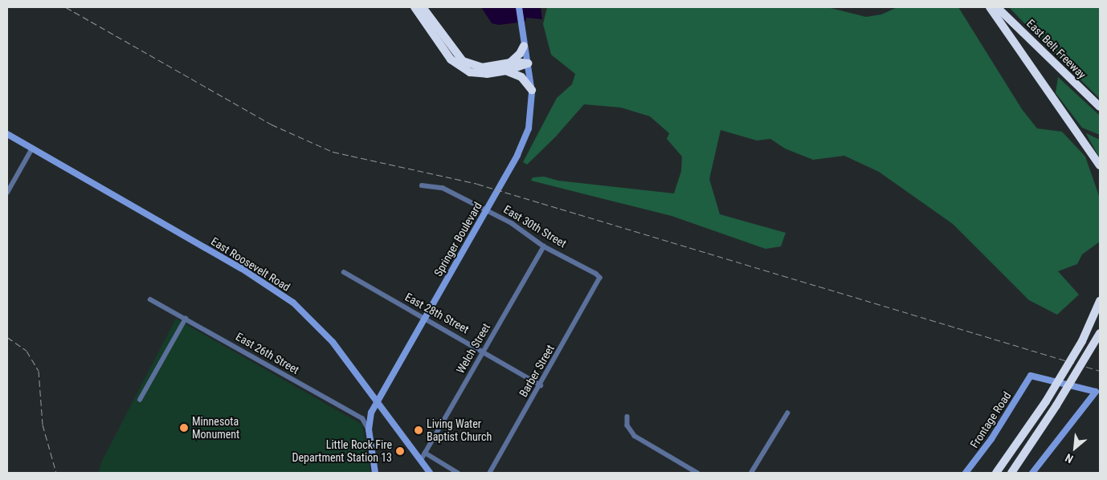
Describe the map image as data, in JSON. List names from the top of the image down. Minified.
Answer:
{"streets":{"highway":["East Belt Freeway"],"main road":["Springer Boulevard","East Roosevelt Road","Frontage Road"],"street":["East 30th Street","East 28th Street","Welch Street","East 26th Street","Barber Street"]},"crossings":[["East 30th Street","Springer Boulevard"],["East 30th Street","Welch Street"],["East 30th Street","Barber Street"],["Springer Boulevard","East Roosevelt Road"],["Springer Boulevard","East 28th Street"],["Springer Boulevard","East 26th Street"],["East Roosevelt Road","Welch Street"],["East 28th Street","Welch Street"],["East 28th Street","Barber Street"]],"places":["Minnesota Monument","Living Water Baptist Church","Little Rock Fire Department Station 13"],"north":"bottom left"}
